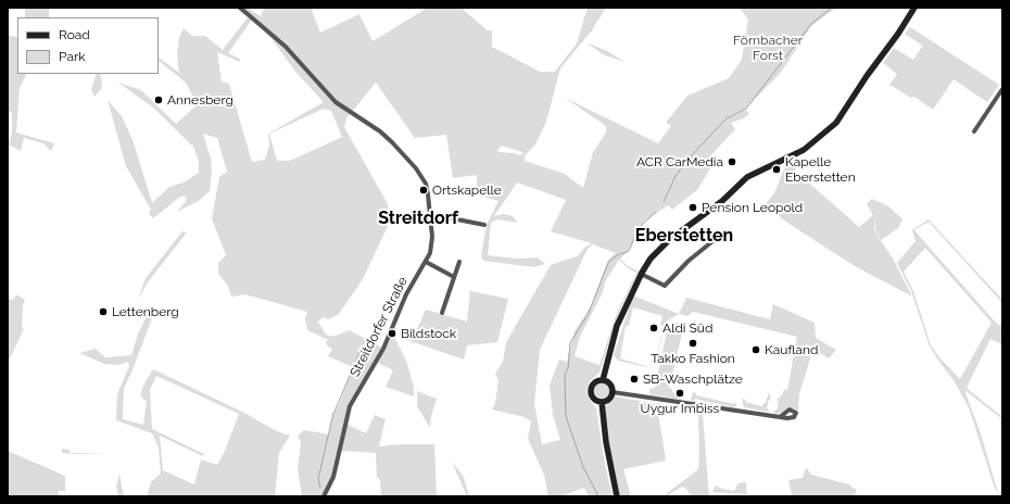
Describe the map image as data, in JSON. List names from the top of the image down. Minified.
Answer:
{"streets":{"street":["Streitdorfer Straße"]},"districts":["Streitdorf","Eberstetten"],"parks":["Förnbacher Forst"],"places":["Annesberg","ACR CarMedia","Kapelle Eberstetten","Ortskapelle","Pension Leopold","Lettenberg","Aldi Süd","Bildstock","Takko Fashion","Kaufland","SB-Waschplätze","Uygur Imbiss"],"legend":["Road","Park"]}
